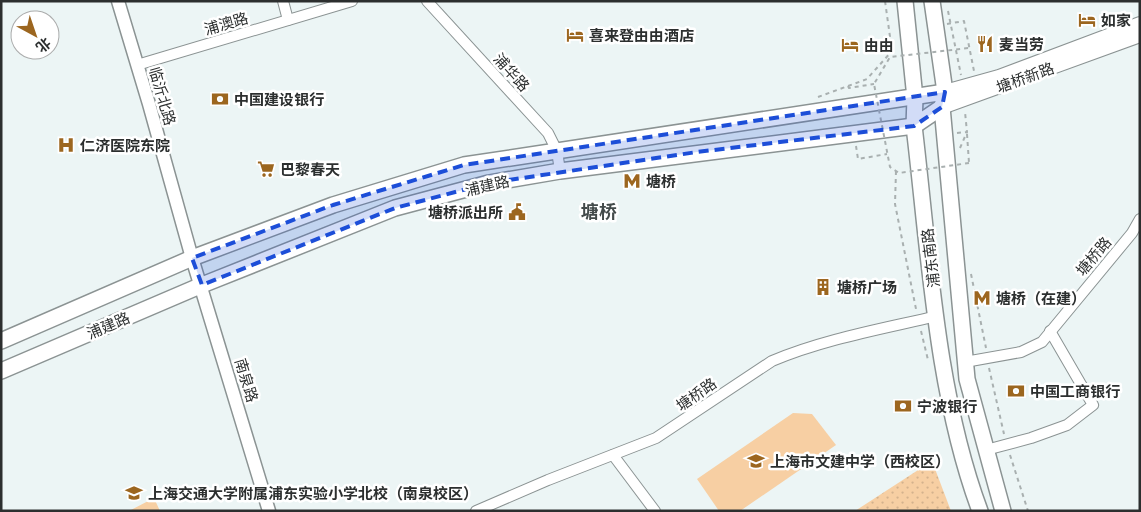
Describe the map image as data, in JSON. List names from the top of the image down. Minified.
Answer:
{"streets":{"main road":["塘桥新路","浦建路","浦东南路"],"street":["浦澳路","浦华路","临沂北路","塘桥路","南泉路"]},"crossings":[["浦澳路","临沂北路"],["浦华路","浦建路"],["塘桥新路","浦建路"],["塘桥新路","浦东南路"],["临沂北路","浦建路"],["临沂北路","南泉路"],["浦建路","浦东南路"],["浦建路","南泉路"],["塘桥路","浦东南路"]],"districts":["塘桥"],"places":{"hotel":["如家","喜来登由由酒店","由由"],"restaurant":["麦当劳"],"bank":["中国建设银行","中国工商银行","宁波银行"],"hospital":["仁济医院东院"],"supermarket":["巴黎春天"],"metro station":["塘桥","塘桥（在建）"],"public building":["塘桥派出所"],"building":["塘桥广场"],"school or university":["上海市文建中学（西校区）","上海交通大学附属浦东实验小学北校（南泉校区）"]},"north":"bottom right"}
